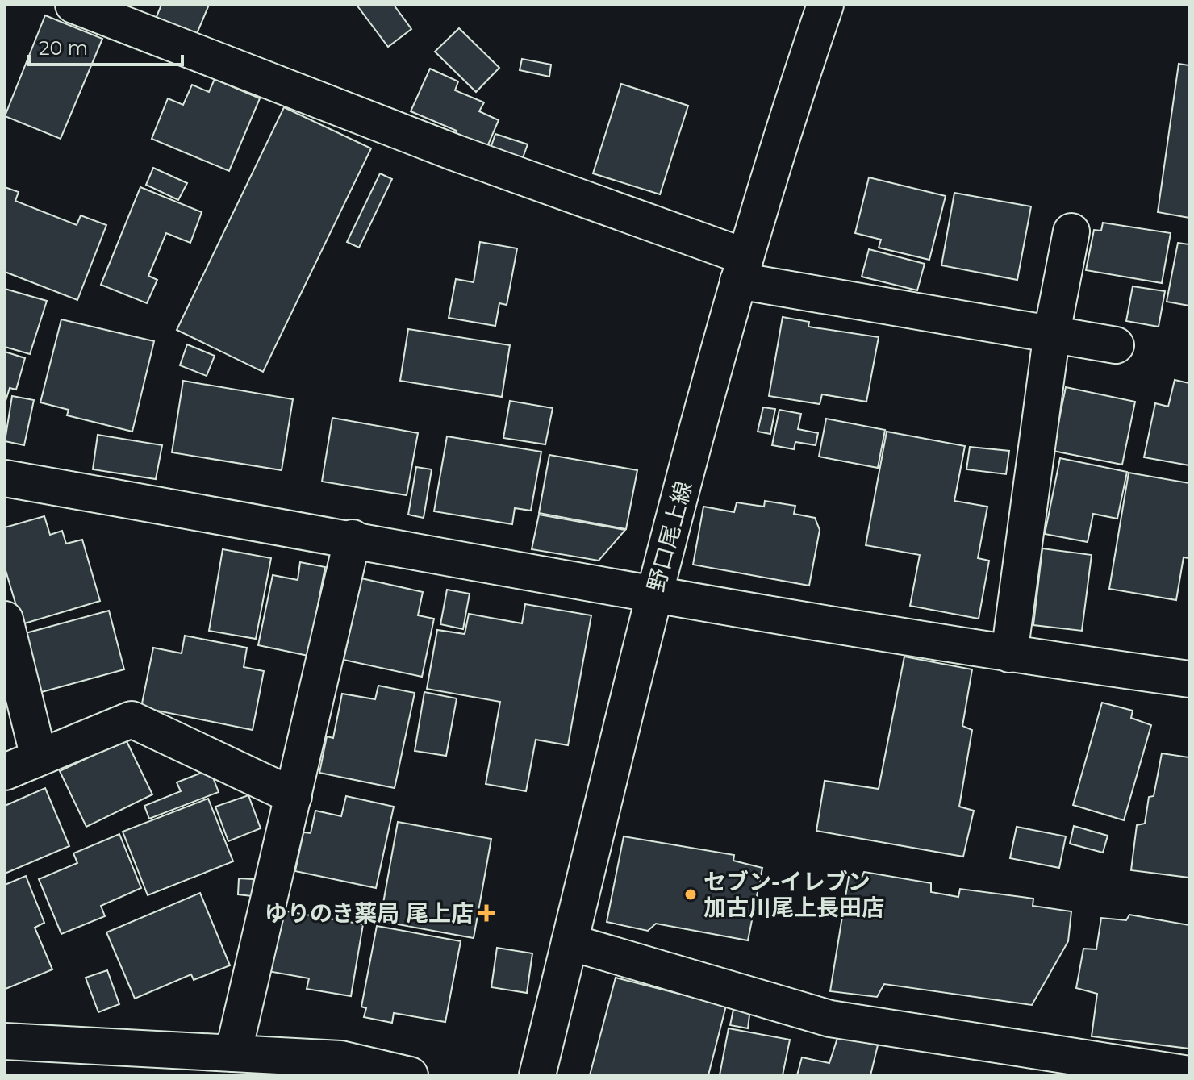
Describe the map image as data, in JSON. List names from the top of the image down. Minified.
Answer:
{"streets":{"street":["野口尾上線"]},"places":{"other":["セブン-イレブン 加古川尾上長田店"],"health":["ゆりのき薬局 尾上店"]},"scale_bar":"20 m"}
